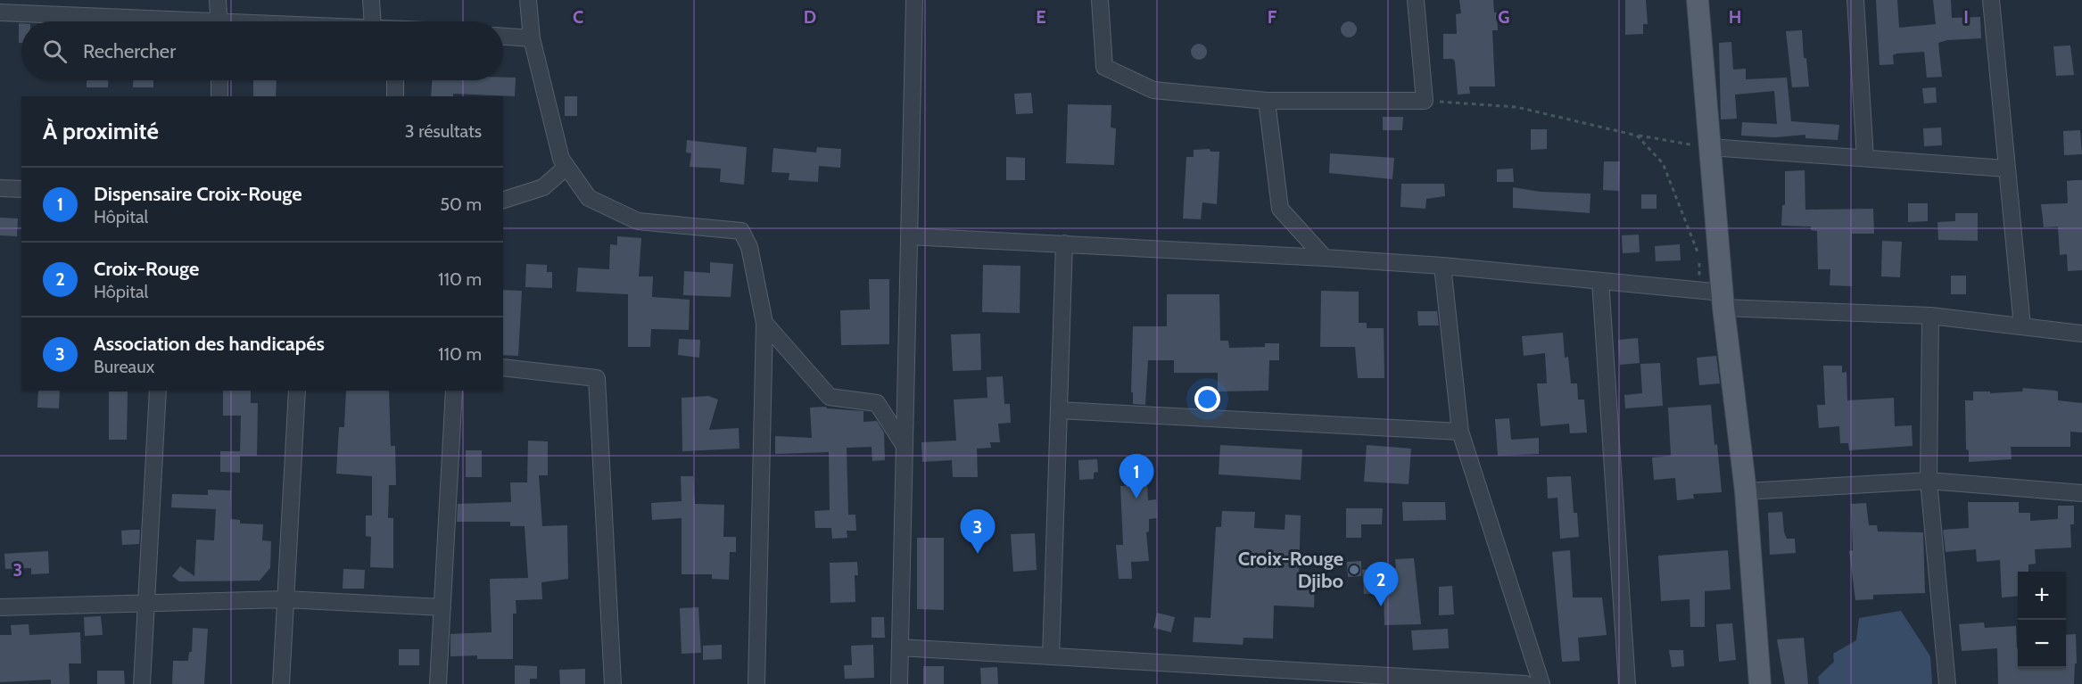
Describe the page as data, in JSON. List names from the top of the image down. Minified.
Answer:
{"places":["Croix-Rouge Djibo"],"page":{"search":"Rechercher","heading":["À proximité","3 résultats"],"list":[{"mark":"1","name":"Dispensaire Croix-Rouge","note":"Hôpital","value":"50 m"},{"mark":"2","name":"Croix-Rouge","note":"Hôpital","value":"110 m"},{"mark":"3","name":"Association des handicapés","note":"Bureaux","value":"110 m"}],"pins":["1","3","2"],"map_buttons":["+","−"]},"grid":{"columns":["C","D","E","F","G","H","I"],"rows":["3"]}}
